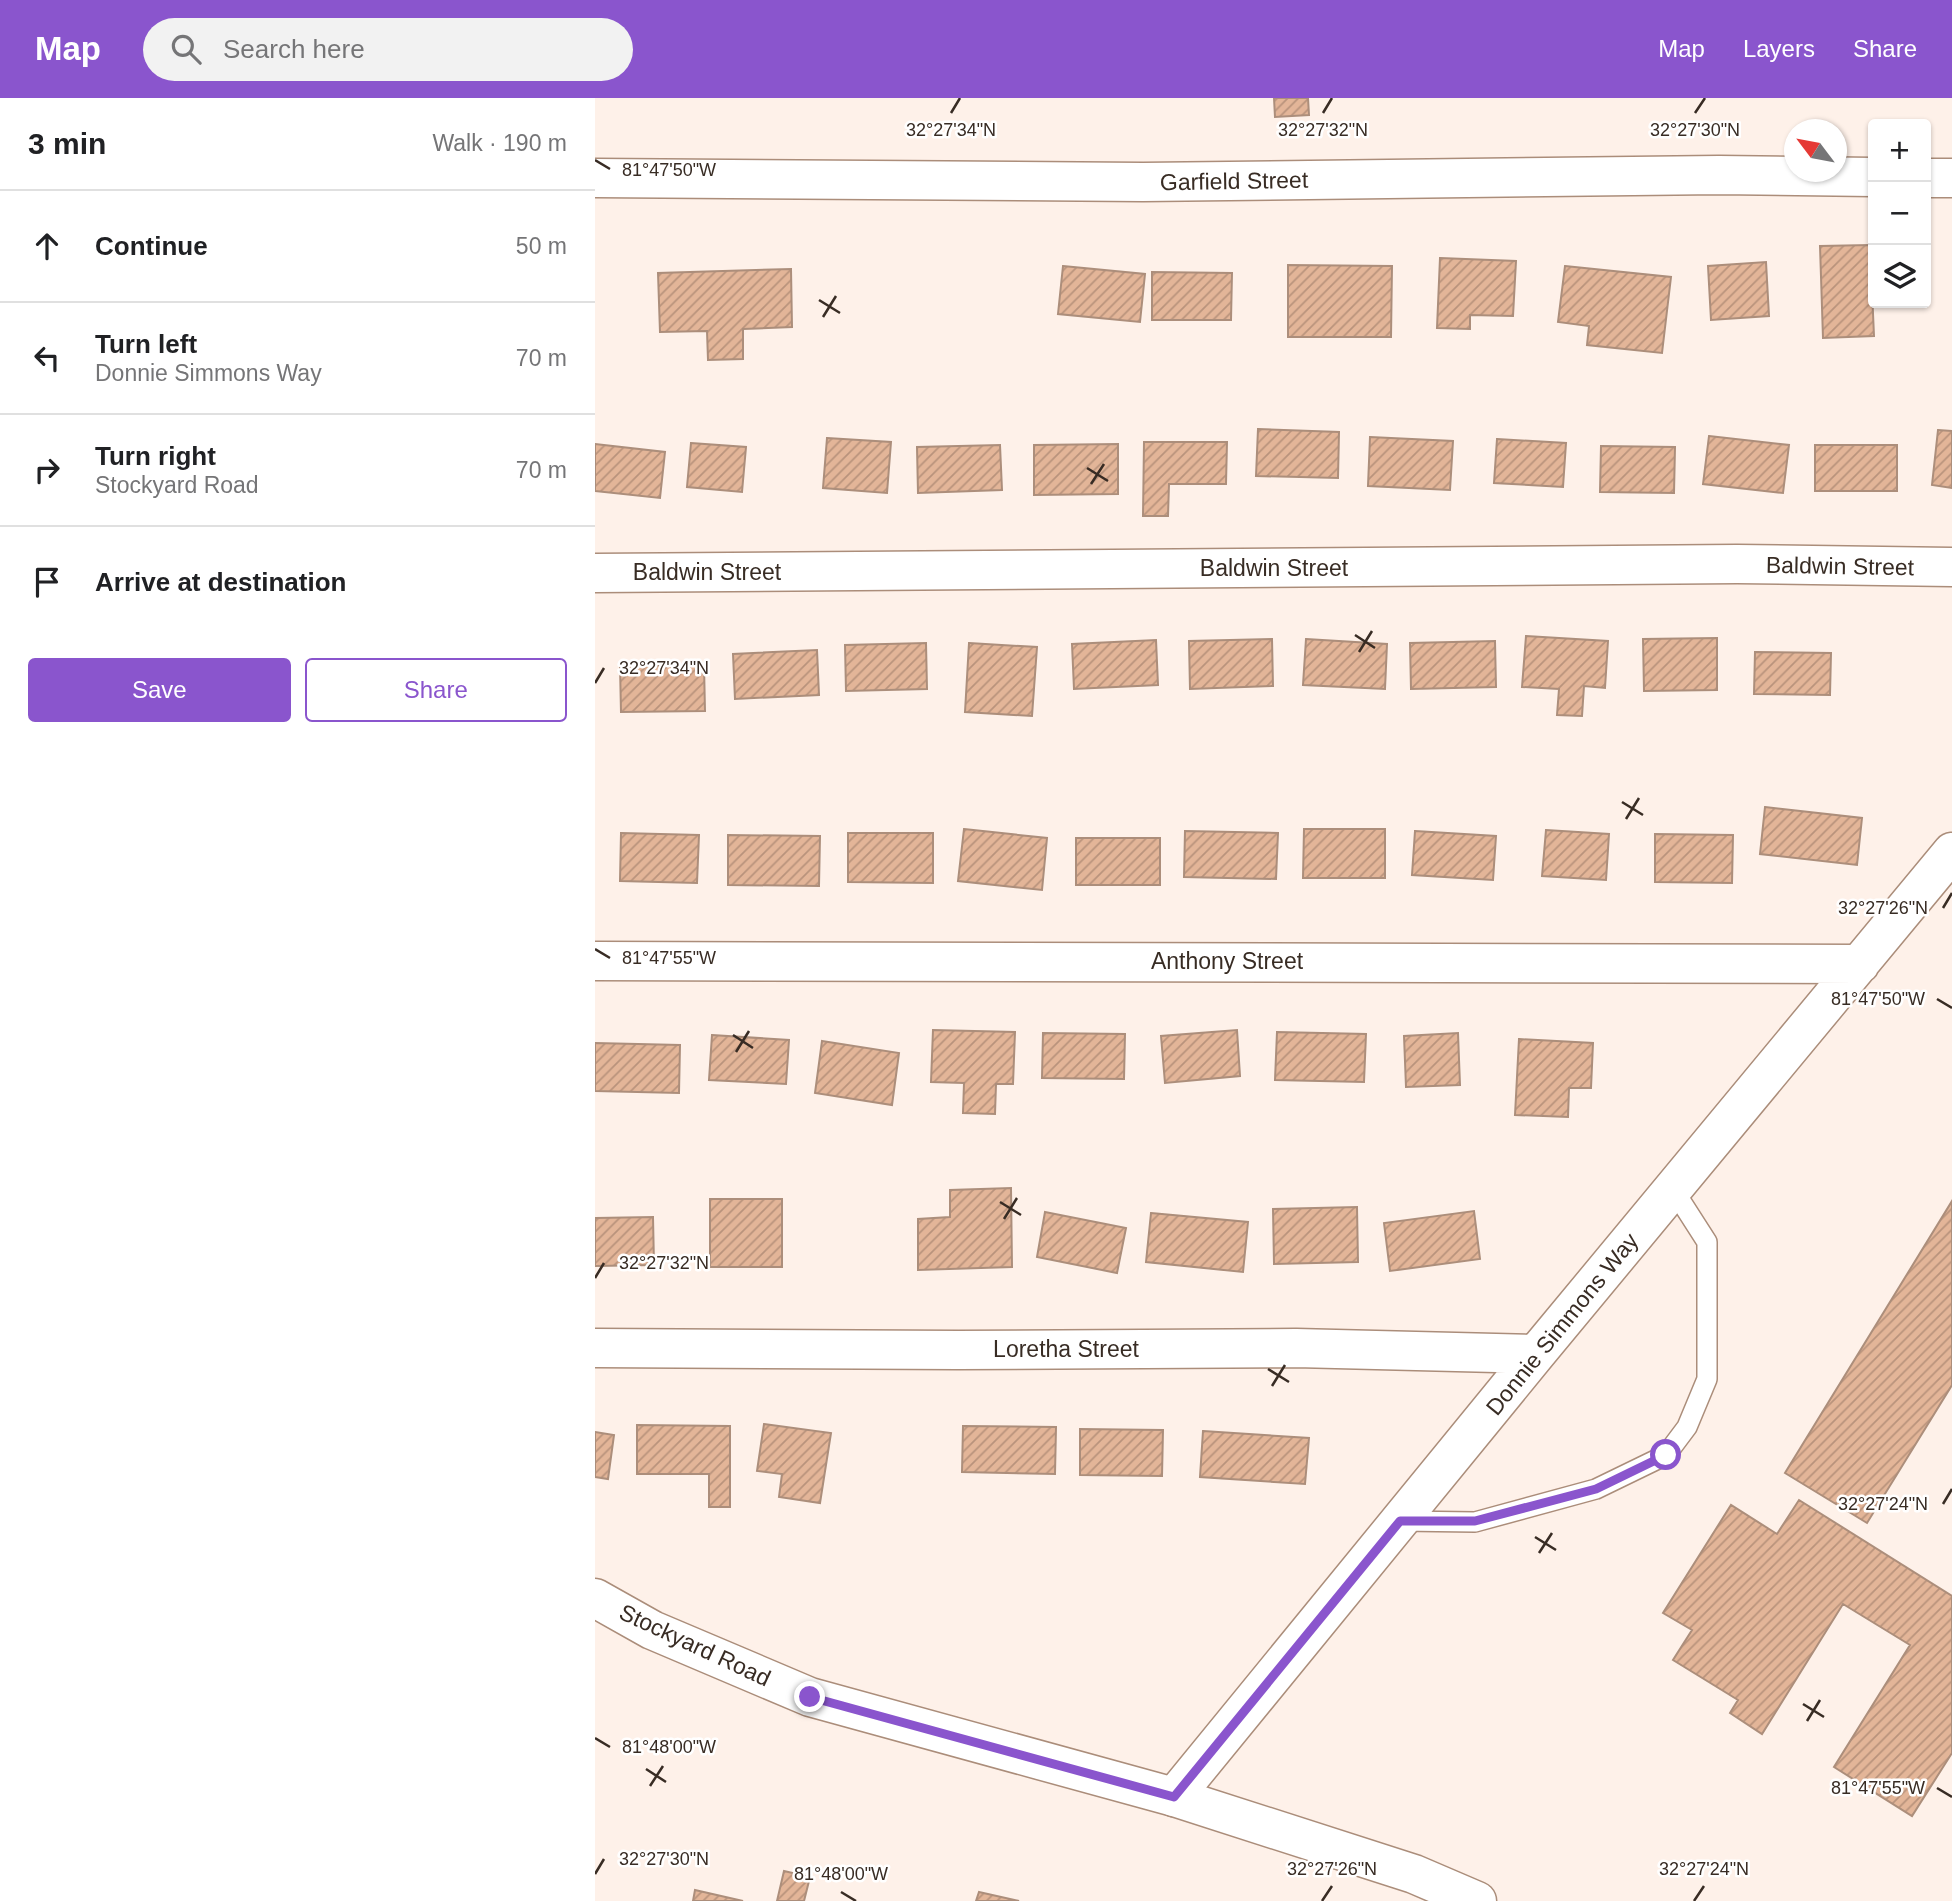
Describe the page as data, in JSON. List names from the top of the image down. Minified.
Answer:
{"streets":{"street":["Garfield Street","Baldwin Street","Anthony Street","Donnie Simmons Way","Loretha Street","Stockyard Road"]},"crossings":[["Anthony Street","Donnie Simmons Way"],["Donnie Simmons Way","Loretha Street"],["Donnie Simmons Way","Stockyard Road"]],"north":"top left","page":{"header":"Map","search":"Search here","nav":["Map","Layers","Share"],"heading":["3 min","Walk · 190 m"],"map_buttons":["+","−"],"list":[["Continue","50 m"],["Turn left","Donnie Simmons Way","70 m"],["Turn right","Stockyard Road","70 m"],"Arrive at destination"],"buttons":["Save","Share"]},"coordinates":["32°27'34\"N","32°27'32\"N","32°27'30\"N","81°47'50\"W","32°27'26\"N","81°47'55\"W","32°27'24\"N","81°48'00\"W"]}
